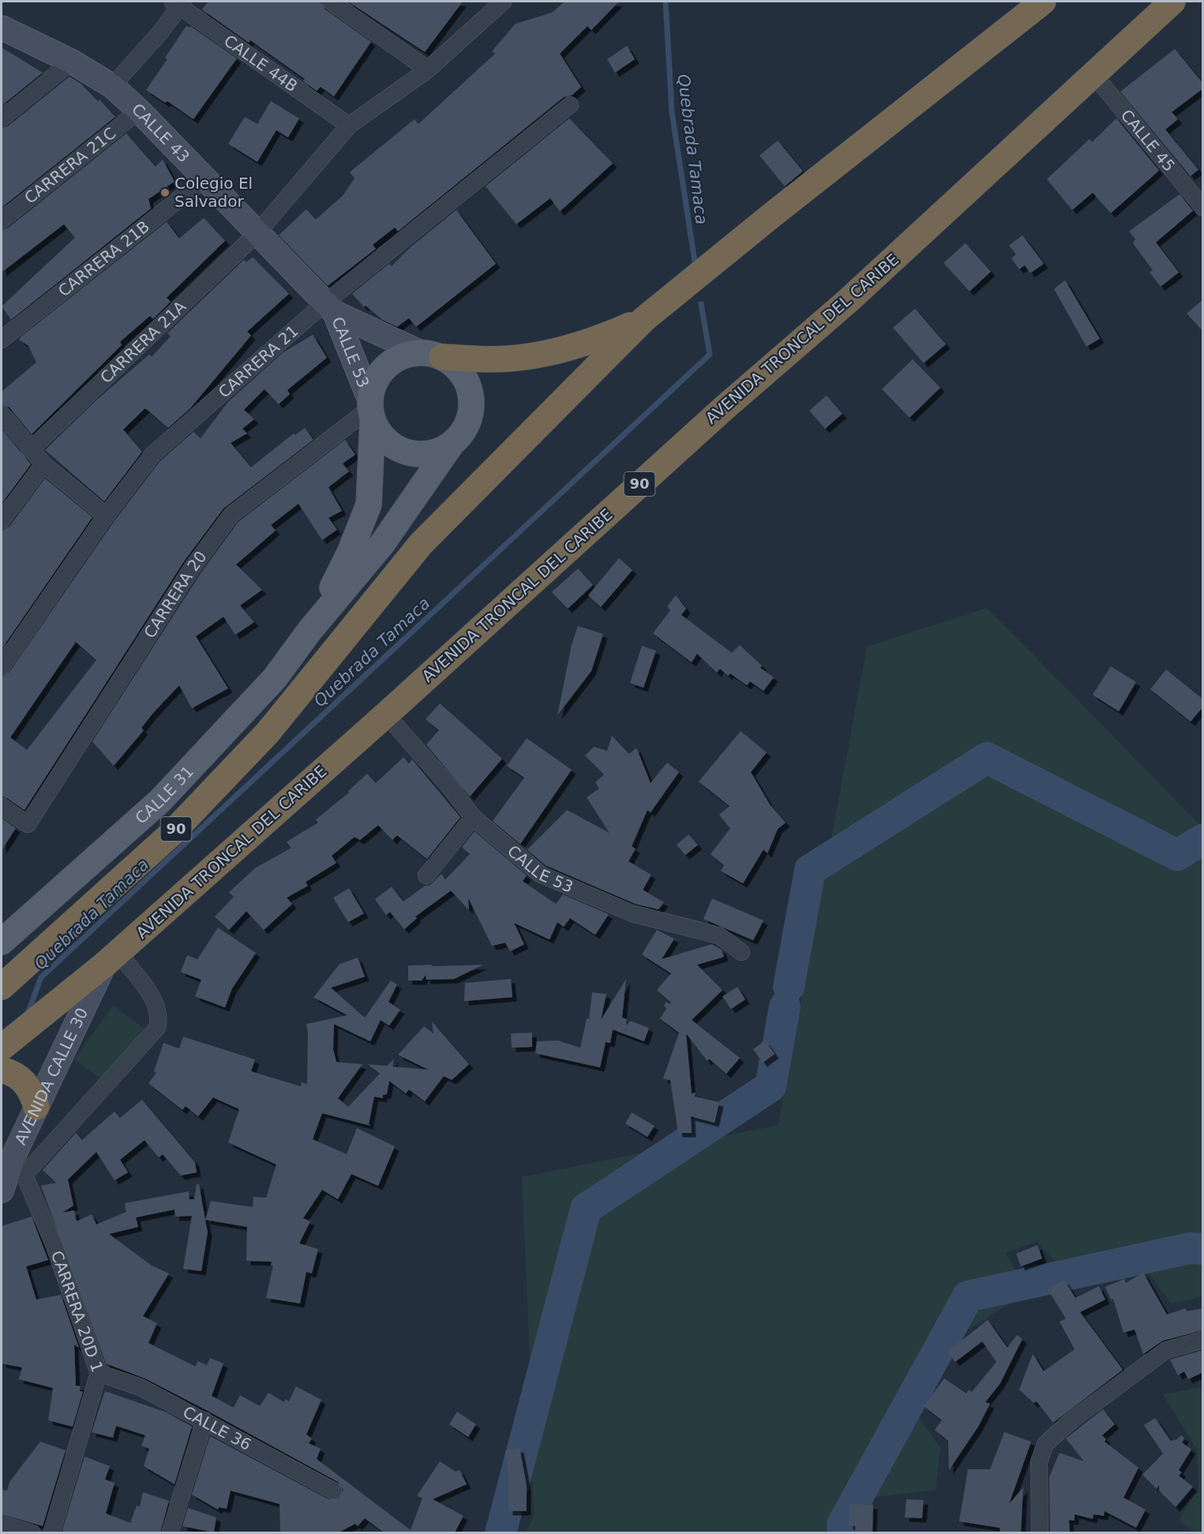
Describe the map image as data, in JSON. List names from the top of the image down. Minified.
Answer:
{"streets":{"highway":["AVENIDA TRONCAL DEL CARIBE","90"],"main road":["CALLE 31"],"street":["CALLE 44B","CALLE 43","CALLE 45","CARRERA 21C","CARRERA 21B","CARRERA 21A","CALLE 53","CARRERA 21","CARRERA 20","AVENIDA CALLE 30","CARRERA 20D 1","CALLE 36"]},"crossings":[["CALLE 44B","CARRERA 21A"],["CALLE 43","CARRERA 21C"],["CALLE 43","CARRERA 21B"],["CALLE 43","CARRERA 21A"],["CALLE 43","CALLE 53"],["CALLE 43","CARRERA 21"],["CALLE 45","AVENIDA TRONCAL DEL CARIBE"],["AVENIDA TRONCAL DEL CARIBE","CALLE 53"],["AVENIDA TRONCAL DEL CARIBE","AVENIDA CALLE 30"],["CALLE 53","CARRERA 21"],["CALLE 53","CARRERA 20"],["AVENIDA CALLE 30","CARRERA 20D 1"],["CARRERA 20D 1","CALLE 36"]],"water":["Quebrada Tamaca"],"places":["Colegio El Salvador"]}
